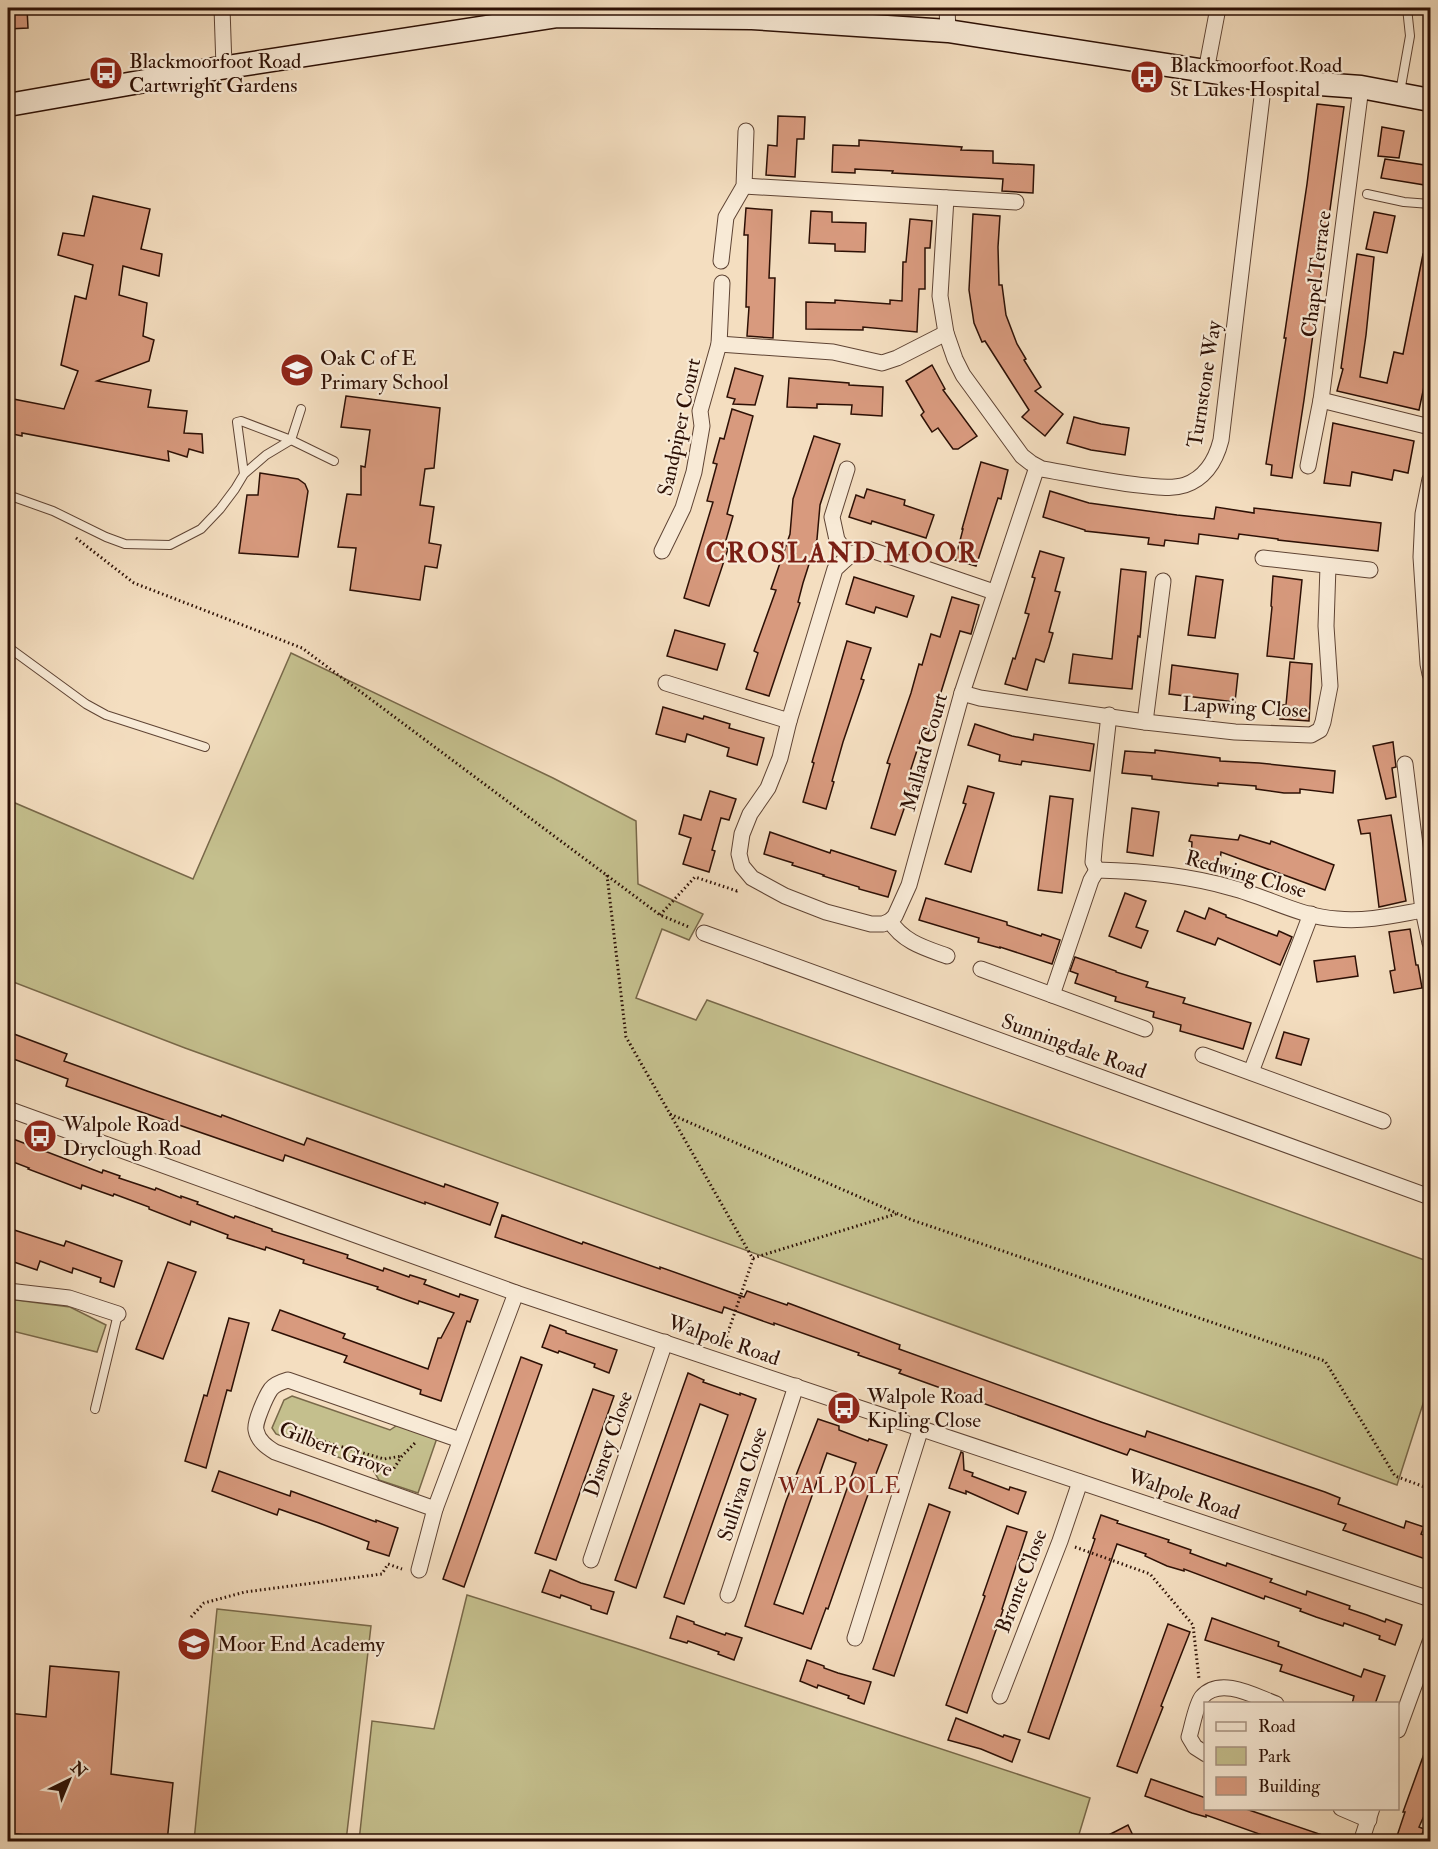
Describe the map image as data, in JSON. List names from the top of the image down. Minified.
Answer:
{"streets":{"street":["Chapel Terrace","Turnstone Way","Sandpiper Court","Lapwing Close","Mallard Court","Redwing Close","Sunningdale Road","Walpole Road","Disney Close","Gilbert Grove","Sullivan Close","Bronte Close"]},"crossings":[["Turnstone Way","Mallard Court"],["Lapwing Close","Mallard Court"],["Walpole Road","Disney Close"],["Walpole Road","Sullivan Close"],["Walpole Road","Bronte Close"]],"districts":["CROSLAND MOOR","WALPOLE"],"places":{"bus stop":["Blackmoorfoot Road Cartwright Gardens","Blackmoorfoot Road St Lukes Hospital","Walpole Road Dryclough Road","Walpole Road Kipling Close"],"school or university":["Oak C of E Primary School","Moor End Academy"]},"legend":["Road","Park","Building"],"north":"top right"}
